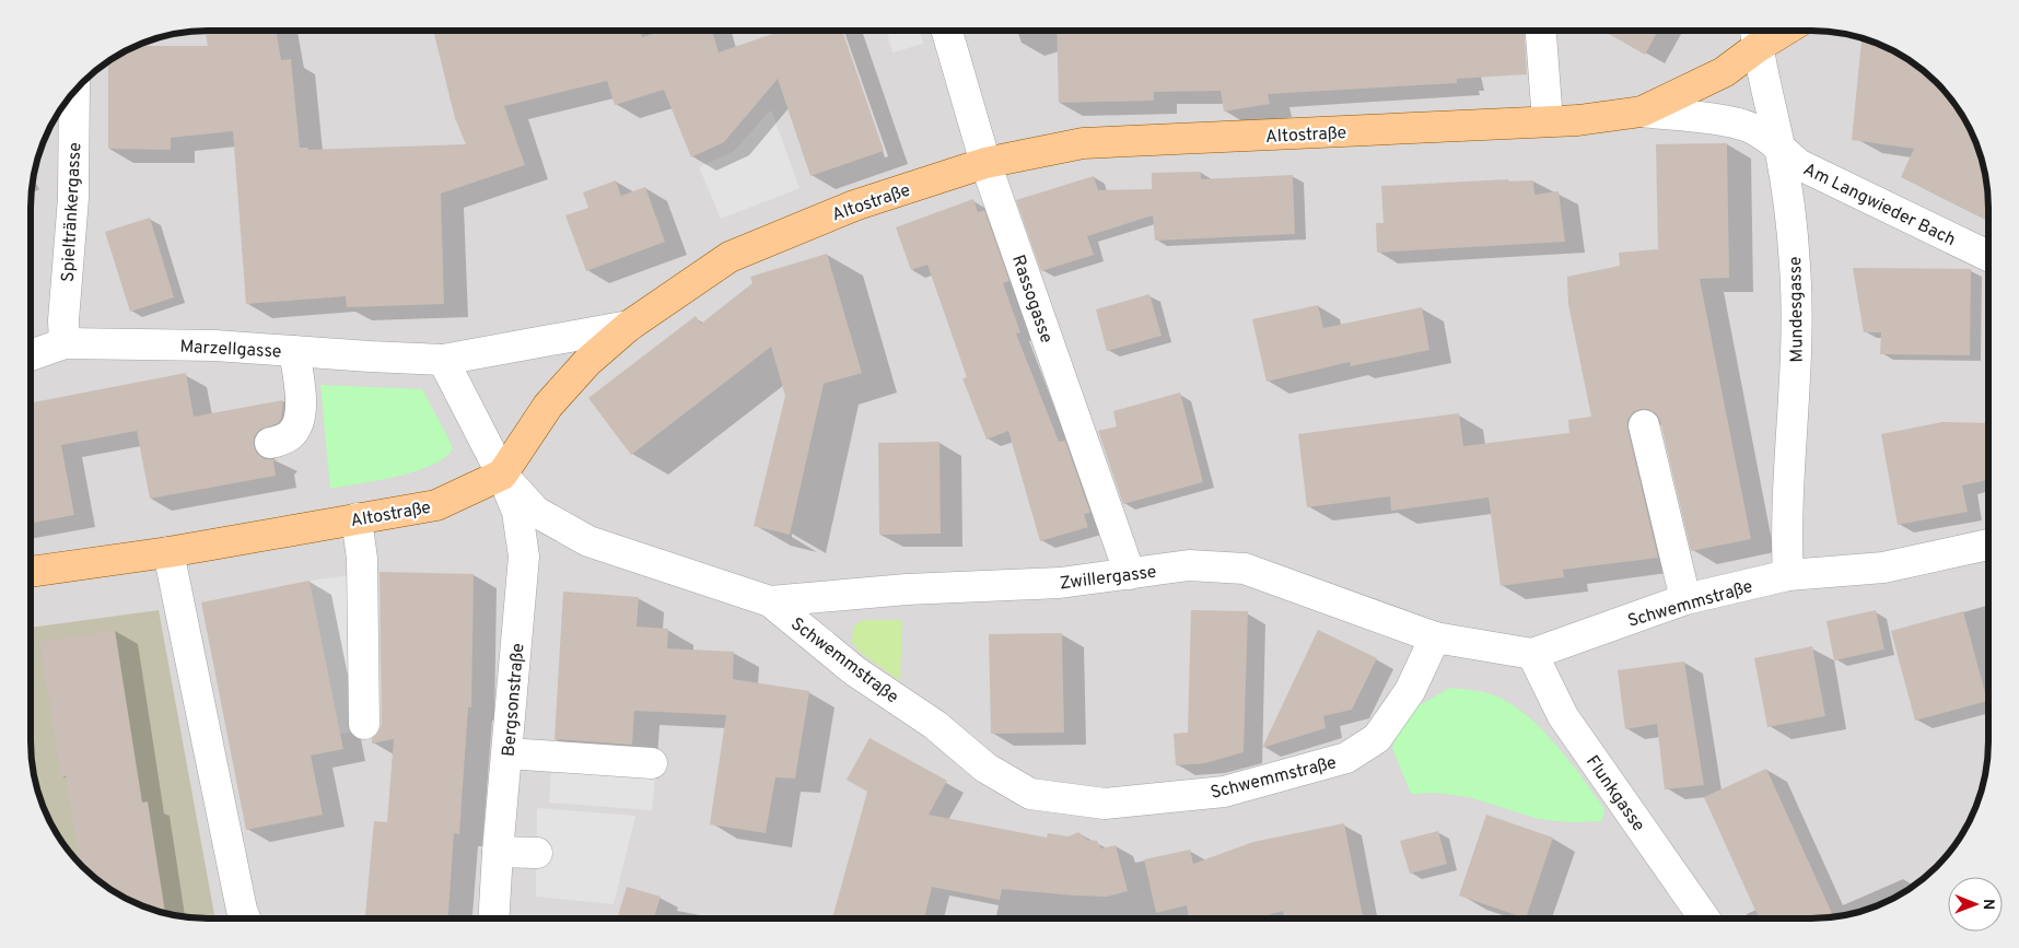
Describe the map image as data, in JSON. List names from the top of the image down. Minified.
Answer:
{"streets":{"main road":["Altostraße"],"street":["Am Langwieder Bach","Spieltränkergasse","Rassogasse","Mundesgasse","Marzellgasse","Zwillergasse","Schwemmstraße","Bergsonstraße","Flunkgasse"]},"crossings":[["Altostraße","Am Langwieder Bach"],["Altostraße","Rassogasse"],["Altostraße","Mundesgasse"],["Altostraße","Marzellgasse"],["Altostraße","Schwemmstraße"],["Altostraße","Bergsonstraße"],["Am Langwieder Bach","Mundesgasse"],["Spieltränkergasse","Marzellgasse"],["Rassogasse","Zwillergasse"],["Mundesgasse","Schwemmstraße"],["Zwillergasse","Schwemmstraße"],["Schwemmstraße","Bergsonstraße"],["Schwemmstraße","Flunkgasse"]],"north":"right"}
